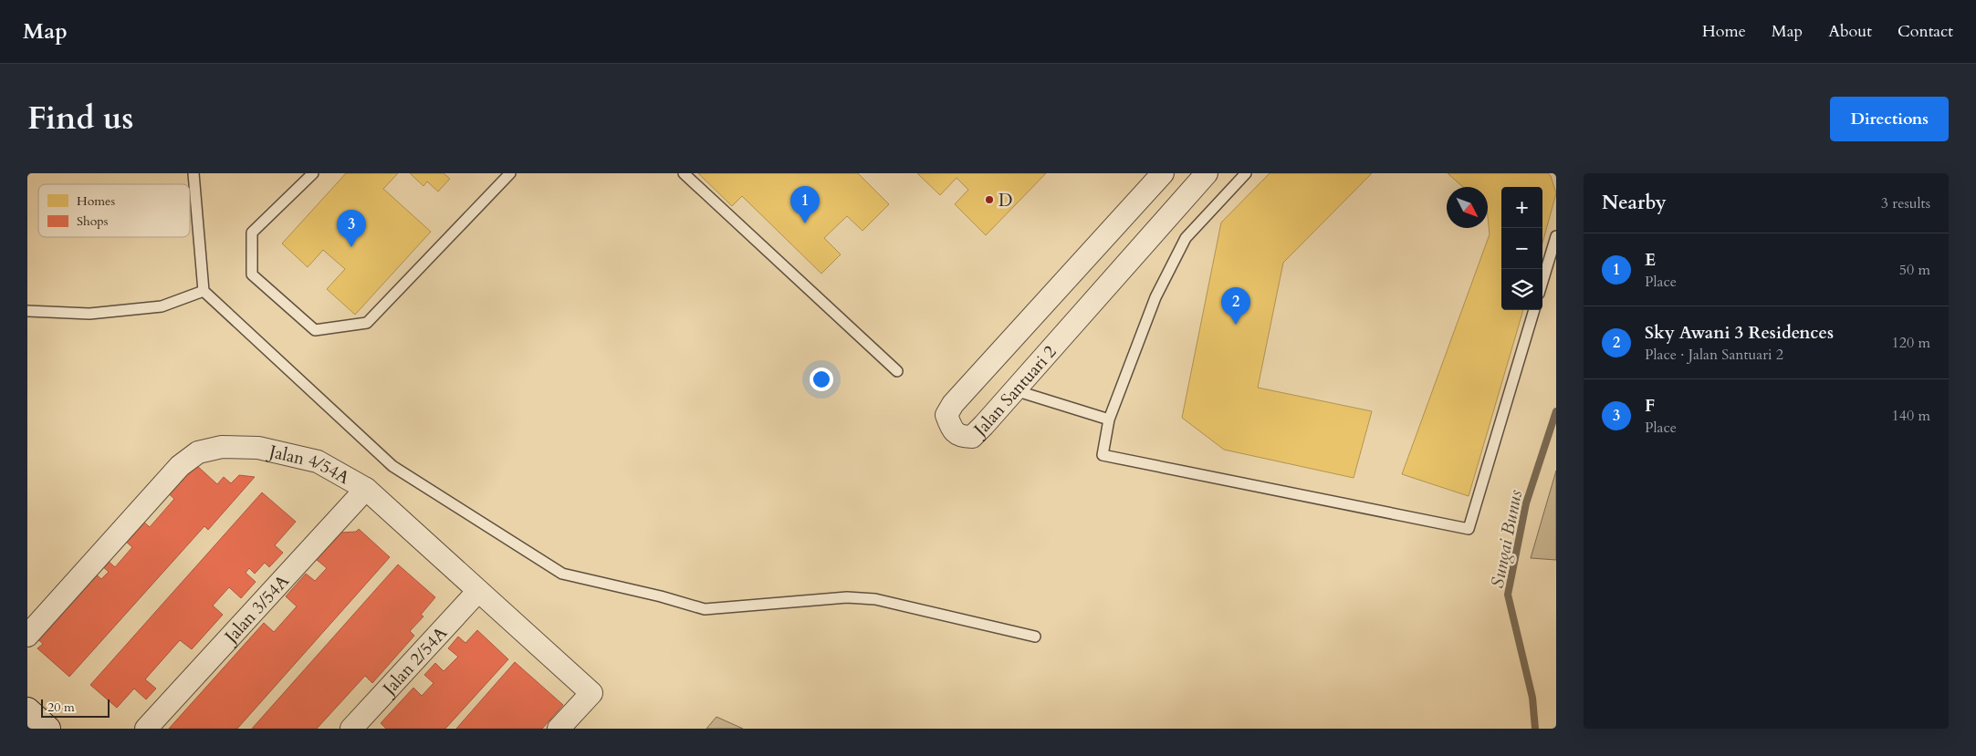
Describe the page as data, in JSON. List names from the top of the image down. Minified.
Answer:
{"streets":{"street":["Jalan Santuari 2","Jalan 4/54A","Jalan 3/54A","Jalan 2/54A"]},"crossings":[["Jalan 4/54A","Jalan 3/54A"],["Jalan 4/54A","Jalan 2/54A"]],"water":["Sungai Bunus"],"places":["D"],"legend":["Homes","Shops"],"scale_bar":"20 m","north":"bottom right","page":{"header":"Map","nav":["Home","Map","About","Contact"],"title":"Find us","buttons":"Directions","heading":["Nearby","3 results"],"pins":["1","3","2"],"map_buttons":["+","−"],"list":[{"mark":"1","name":"E","note":"Place","value":"50 m"},{"mark":"2","name":"Sky Awani 3 Residences","note":"Place · Jalan Santuari 2","value":"120 m"},{"mark":"3","name":"F","note":"Place","value":"140 m"}],"scale":"20 m"}}
